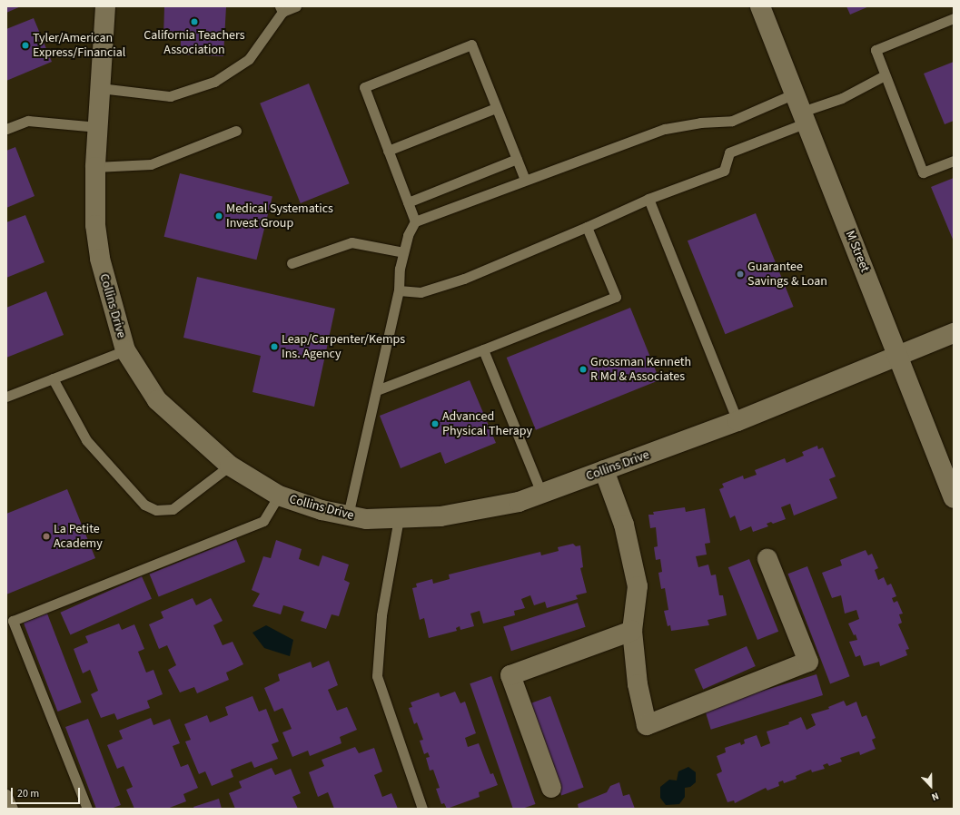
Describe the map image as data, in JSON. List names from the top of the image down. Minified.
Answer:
{"streets":{"street":["M Street","Collins Drive"]},"crossings":[["M Street","Collins Drive"]],"places":["California Teachers Association","Tyler/American Express/Financial","Medical Systematics Invest Group","Guarantee Savings & Loan","Leap/Carpenter/Kemps Ins. Agency","Grossman Kenneth R Md & Associates","Advanced Physical Therapy","La Petite Academy"],"scale_bar":"20 m","north":"bottom"}
